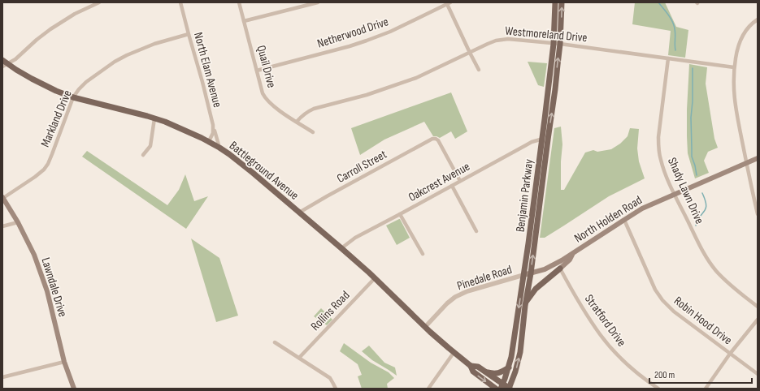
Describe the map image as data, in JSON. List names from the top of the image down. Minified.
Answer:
{"streets":{"main road":["Battleground Avenue","Benjamin Parkway","North Holden Road","Lawndale Drive"],"street":["Netherwood Drive","Westmoreland Drive","Quail Drive","North Elam Avenue","Markland Drive","Carroll Street","Oakcrest Avenue","Shady Lawn Drive","Pinedale Road","Rollins Road","Stratford Drive","Robin Hood Drive"]},"crossings":[["Netherwood Drive","Quail Drive"],["Westmoreland Drive","Quail Drive"],["Westmoreland Drive","Shady Lawn Drive"],["Westmoreland Drive","Benjamin Parkway"],["North Elam Avenue","Markland Drive"],["North Elam Avenue","Battleground Avenue"],["Markland Drive","Battleground Avenue"],["Markland Drive","Lawndale Drive"],["Carroll Street","Battleground Avenue"],["Carroll Street","Oakcrest Avenue"],["Battleground Avenue","Oakcrest Avenue"],["Battleground Avenue","Benjamin Parkway"],["Battleground Avenue","Pinedale Road"],["Battleground Avenue","Rollins Road"],["Oakcrest Avenue","Benjamin Parkway"],["Shady Lawn Drive","North Holden Road"],["Benjamin Parkway","North Holden Road"],["Benjamin Parkway","Pinedale Road"],["North Holden Road","Pinedale Road"],["North Holden Road","Robin Hood Drive"]],"scale_bar":"200 m"}
